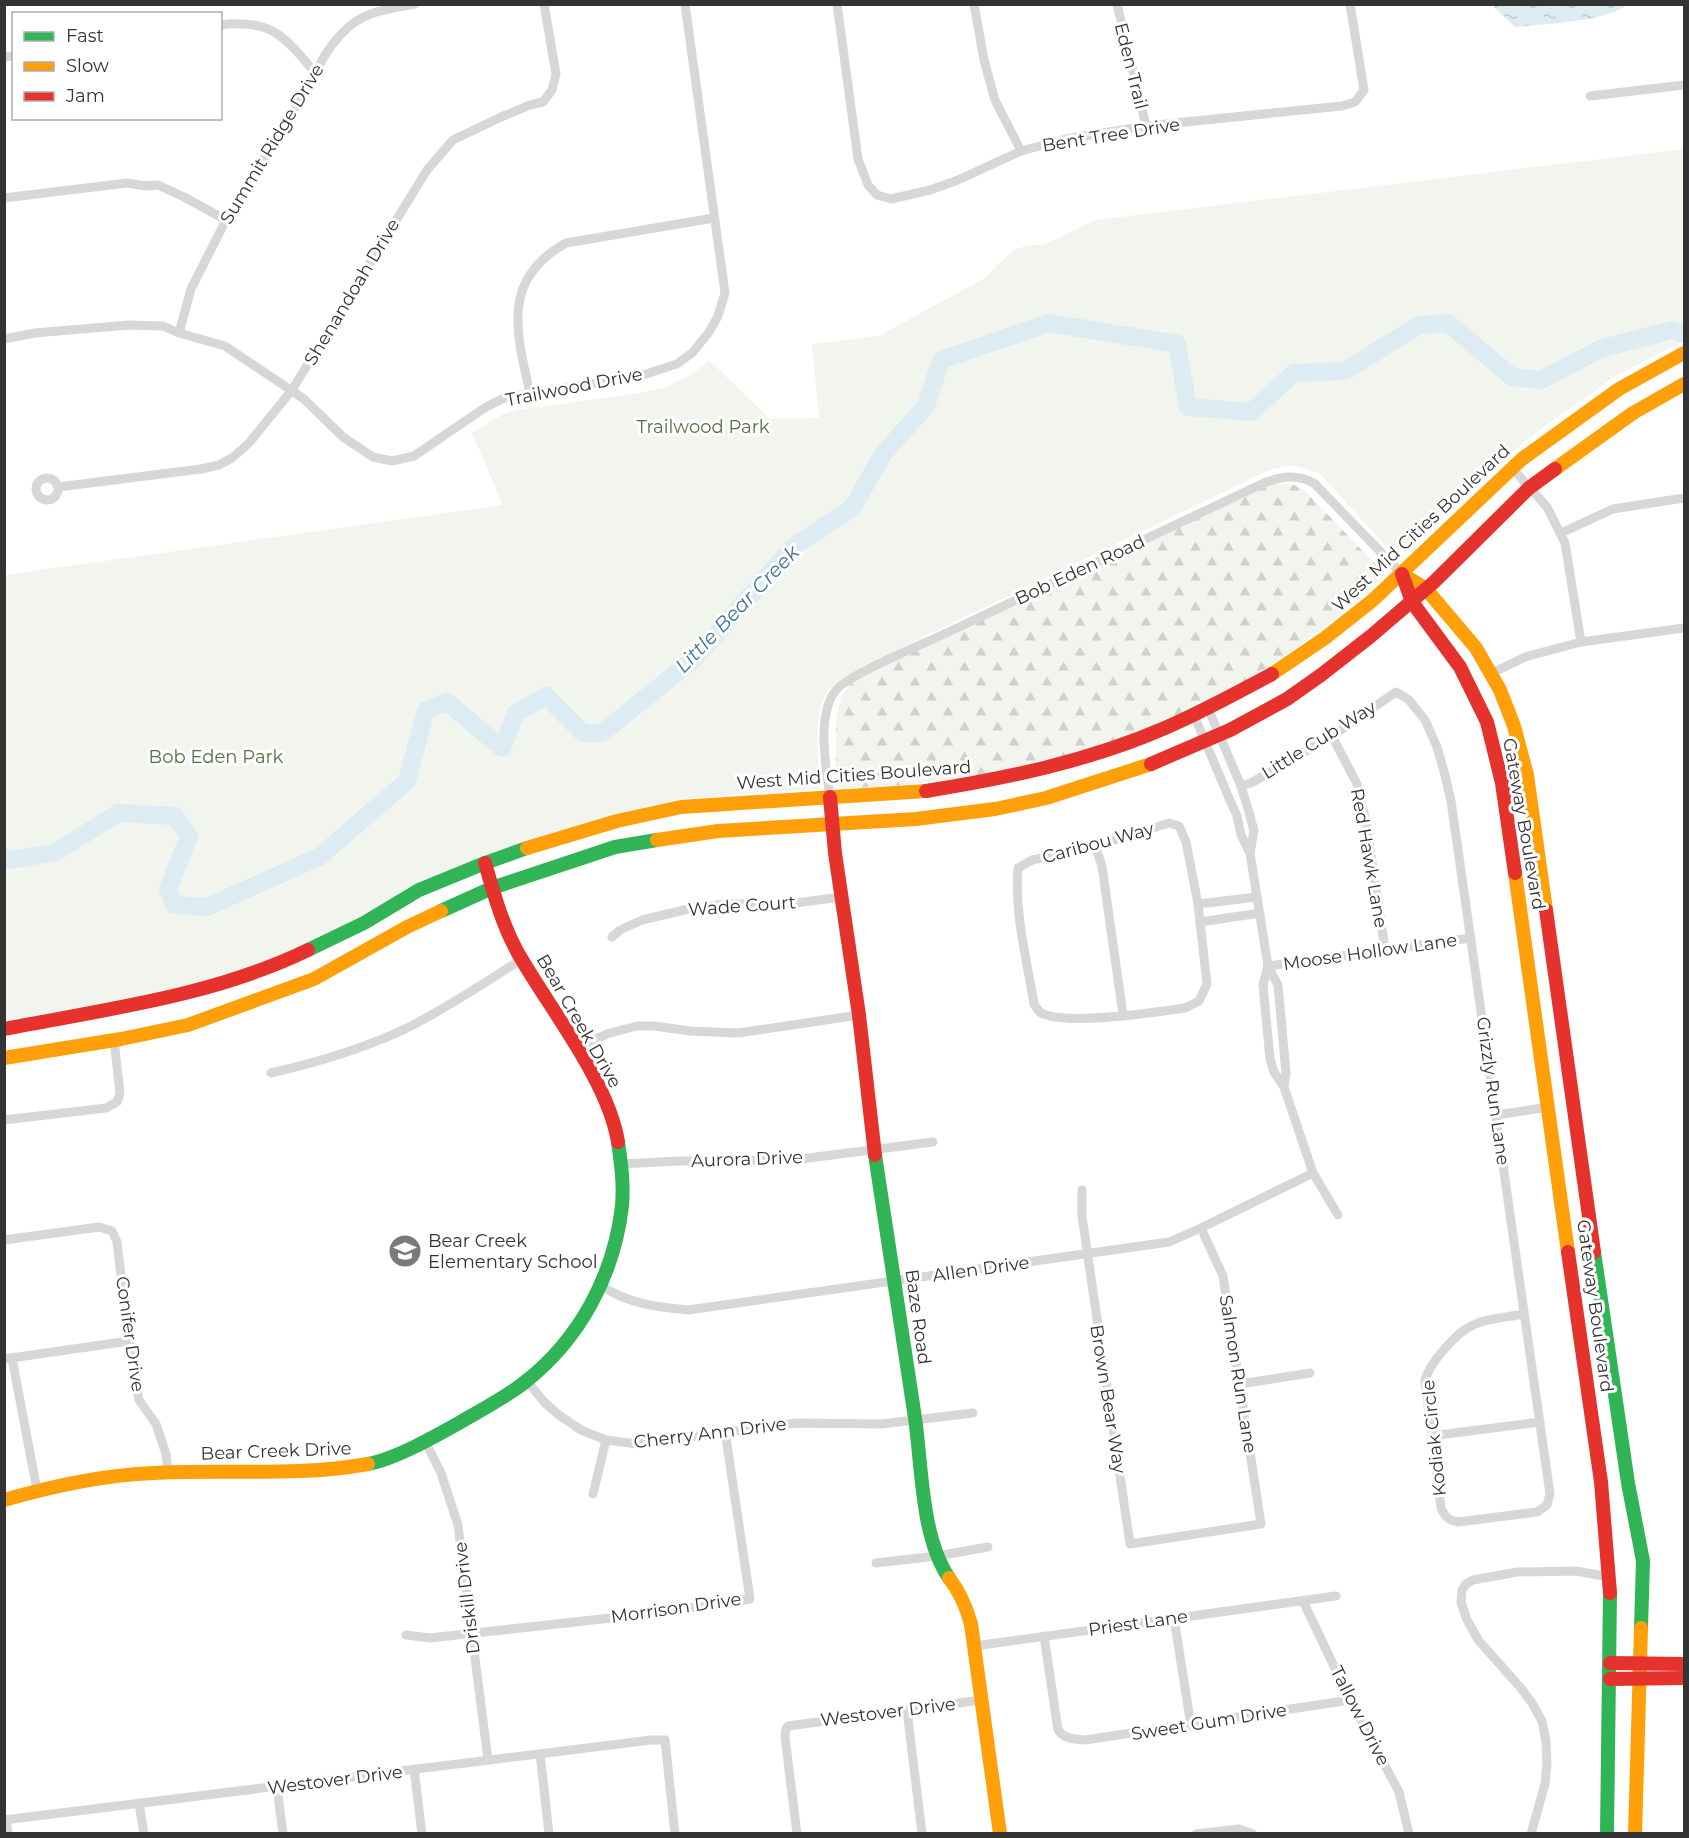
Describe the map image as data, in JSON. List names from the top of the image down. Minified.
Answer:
{"streets":{"street":["Eden Trail","Bent Tree Drive","Summit Ridge Drive","Shenandoah Drive","Trailwood Drive","West Mid Cities Boulevard","Bob Eden Road","Little Cub Way","Gateway Boulevard","Caribou Way","Red Hawk Lane","Wade Court","Moose Hollow Lane","Bear Creek Drive","Grizzly Run Lane","Aurora Drive","Allen Drive","Baze Road","Conifer Drive","Salmon Run Lane","Brown Bear Way","Cherry Ann Drive","Kodiak Circle","Driskill Drive","Morrison Drive","Priest Lane","Westover Drive","Tallow Drive","Sweet Gum Drive"]},"crossings":[["Eden Trail","Bent Tree Drive"],["Summit Ridge Drive","Trailwood Drive"],["Shenandoah Drive","Trailwood Drive"],["West Mid Cities Boulevard","Bob Eden Road"],["West Mid Cities Boulevard","Gateway Boulevard"],["West Mid Cities Boulevard","Bear Creek Drive"],["West Mid Cities Boulevard","Baze Road"],["Bob Eden Road","Gateway Boulevard"],["Bob Eden Road","Baze Road"],["Little Cub Way","Red Hawk Lane"],["Little Cub Way","Grizzly Run Lane"],["Red Hawk Lane","Moose Hollow Lane"],["Wade Court","Baze Road"],["Moose Hollow Lane","Grizzly Run Lane"],["Bear Creek Drive","Aurora Drive"],["Bear Creek Drive","Allen Drive"],["Bear Creek Drive","Conifer Drive"],["Bear Creek Drive","Cherry Ann Drive"],["Bear Creek Drive","Driskill Drive"],["Grizzly Run Lane","Kodiak Circle"],["Aurora Drive","Baze Road"],["Allen Drive","Baze Road"],["Allen Drive","Salmon Run Lane"],["Allen Drive","Brown Bear Way"],["Baze Road","Cherry Ann Drive"],["Baze Road","Priest Lane"],["Baze Road","Westover Drive"],["Salmon Run Lane","Brown Bear Way"],["Cherry Ann Drive","Morrison Drive"],["Driskill Drive","Morrison Drive"],["Driskill Drive","Westover Drive"],["Priest Lane","Tallow Drive"],["Priest Lane","Sweet Gum Drive"],["Tallow Drive","Sweet Gum Drive"]],"water":["Little Bear Creek"],"parks":["Trailwood Park","Bob Eden Park"],"places":{"school or university":["Bear Creek Elementary School"]},"legend":["Fast","Slow","Jam"]}
